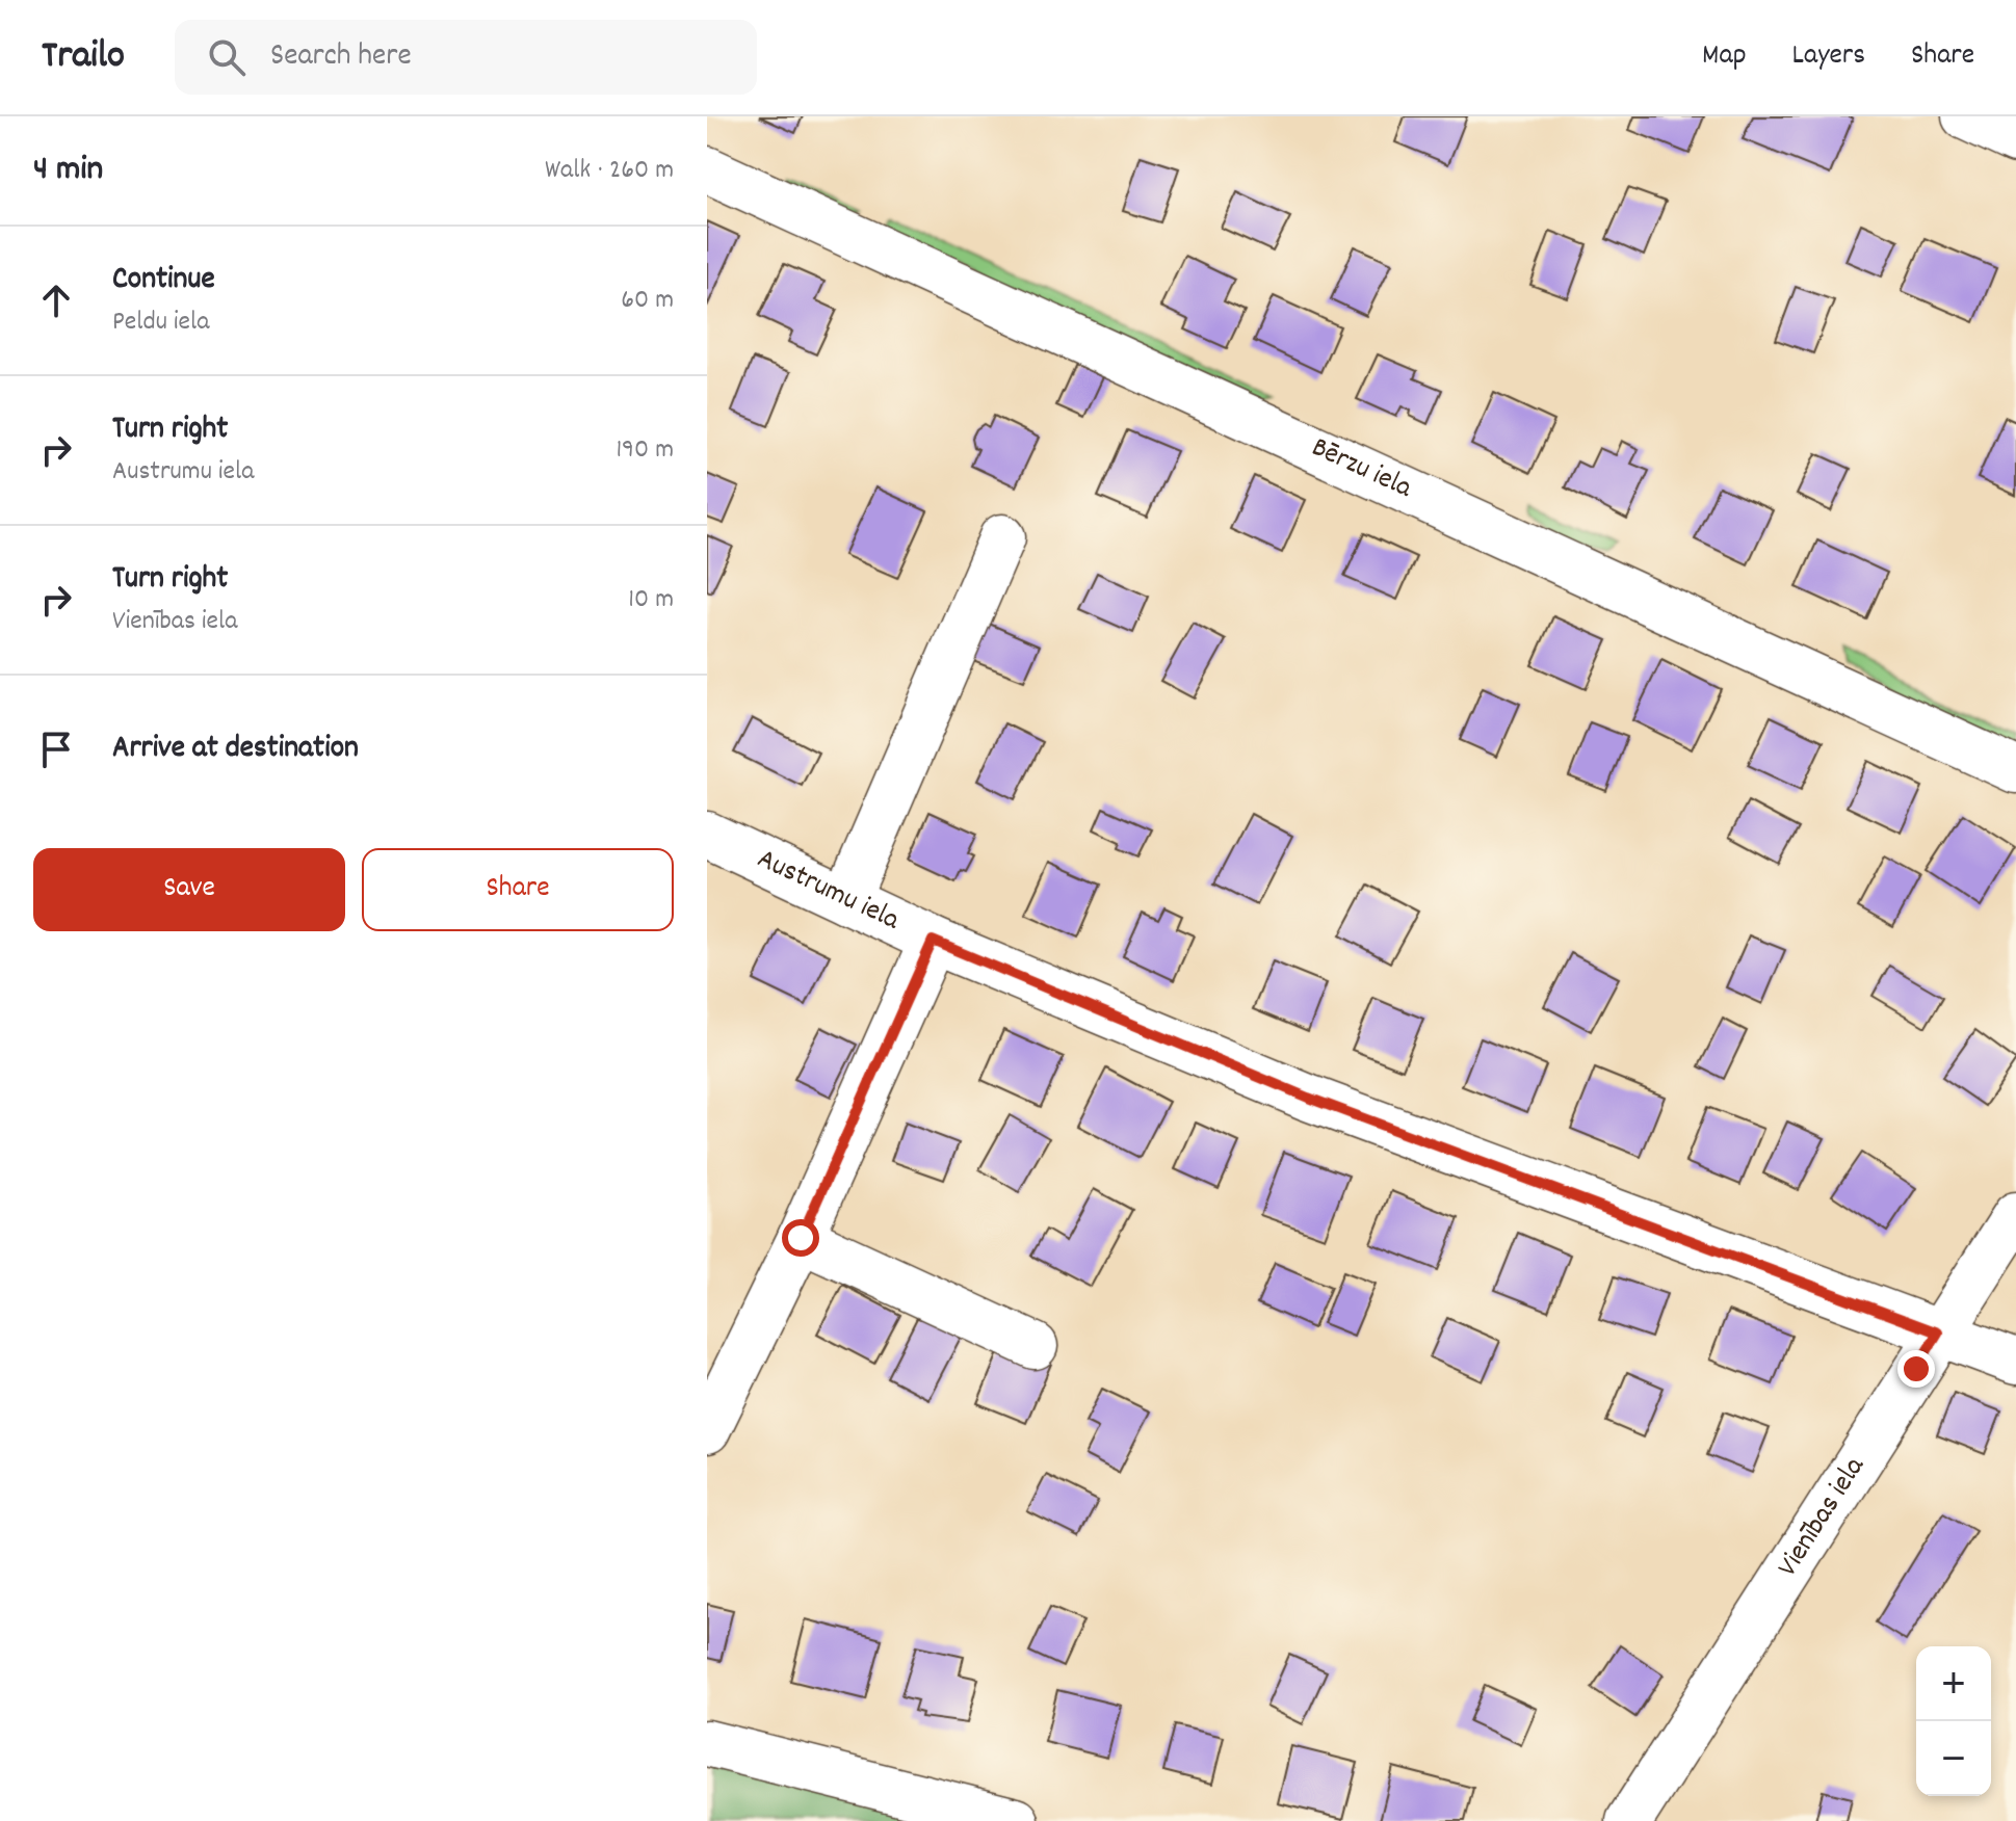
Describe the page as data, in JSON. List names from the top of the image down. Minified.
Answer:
{"streets":{"street":["Bērzu iela","Austrumu iela","Vienības iela"]},"crossings":[["Austrumu iela","Vienības iela"]],"page":{"header":"Trailo","search":"Search here","nav":["Map","Layers","Share"],"heading":["4 min","Walk · 260 m"],"list":[["Continue","Peldu iela","60 m"],["Turn right","Austrumu iela","190 m"],["Turn right","Vienības iela","10 m"],"Arrive at destination"],"buttons":["Save","Share"],"map_buttons":["+","−"]}}
